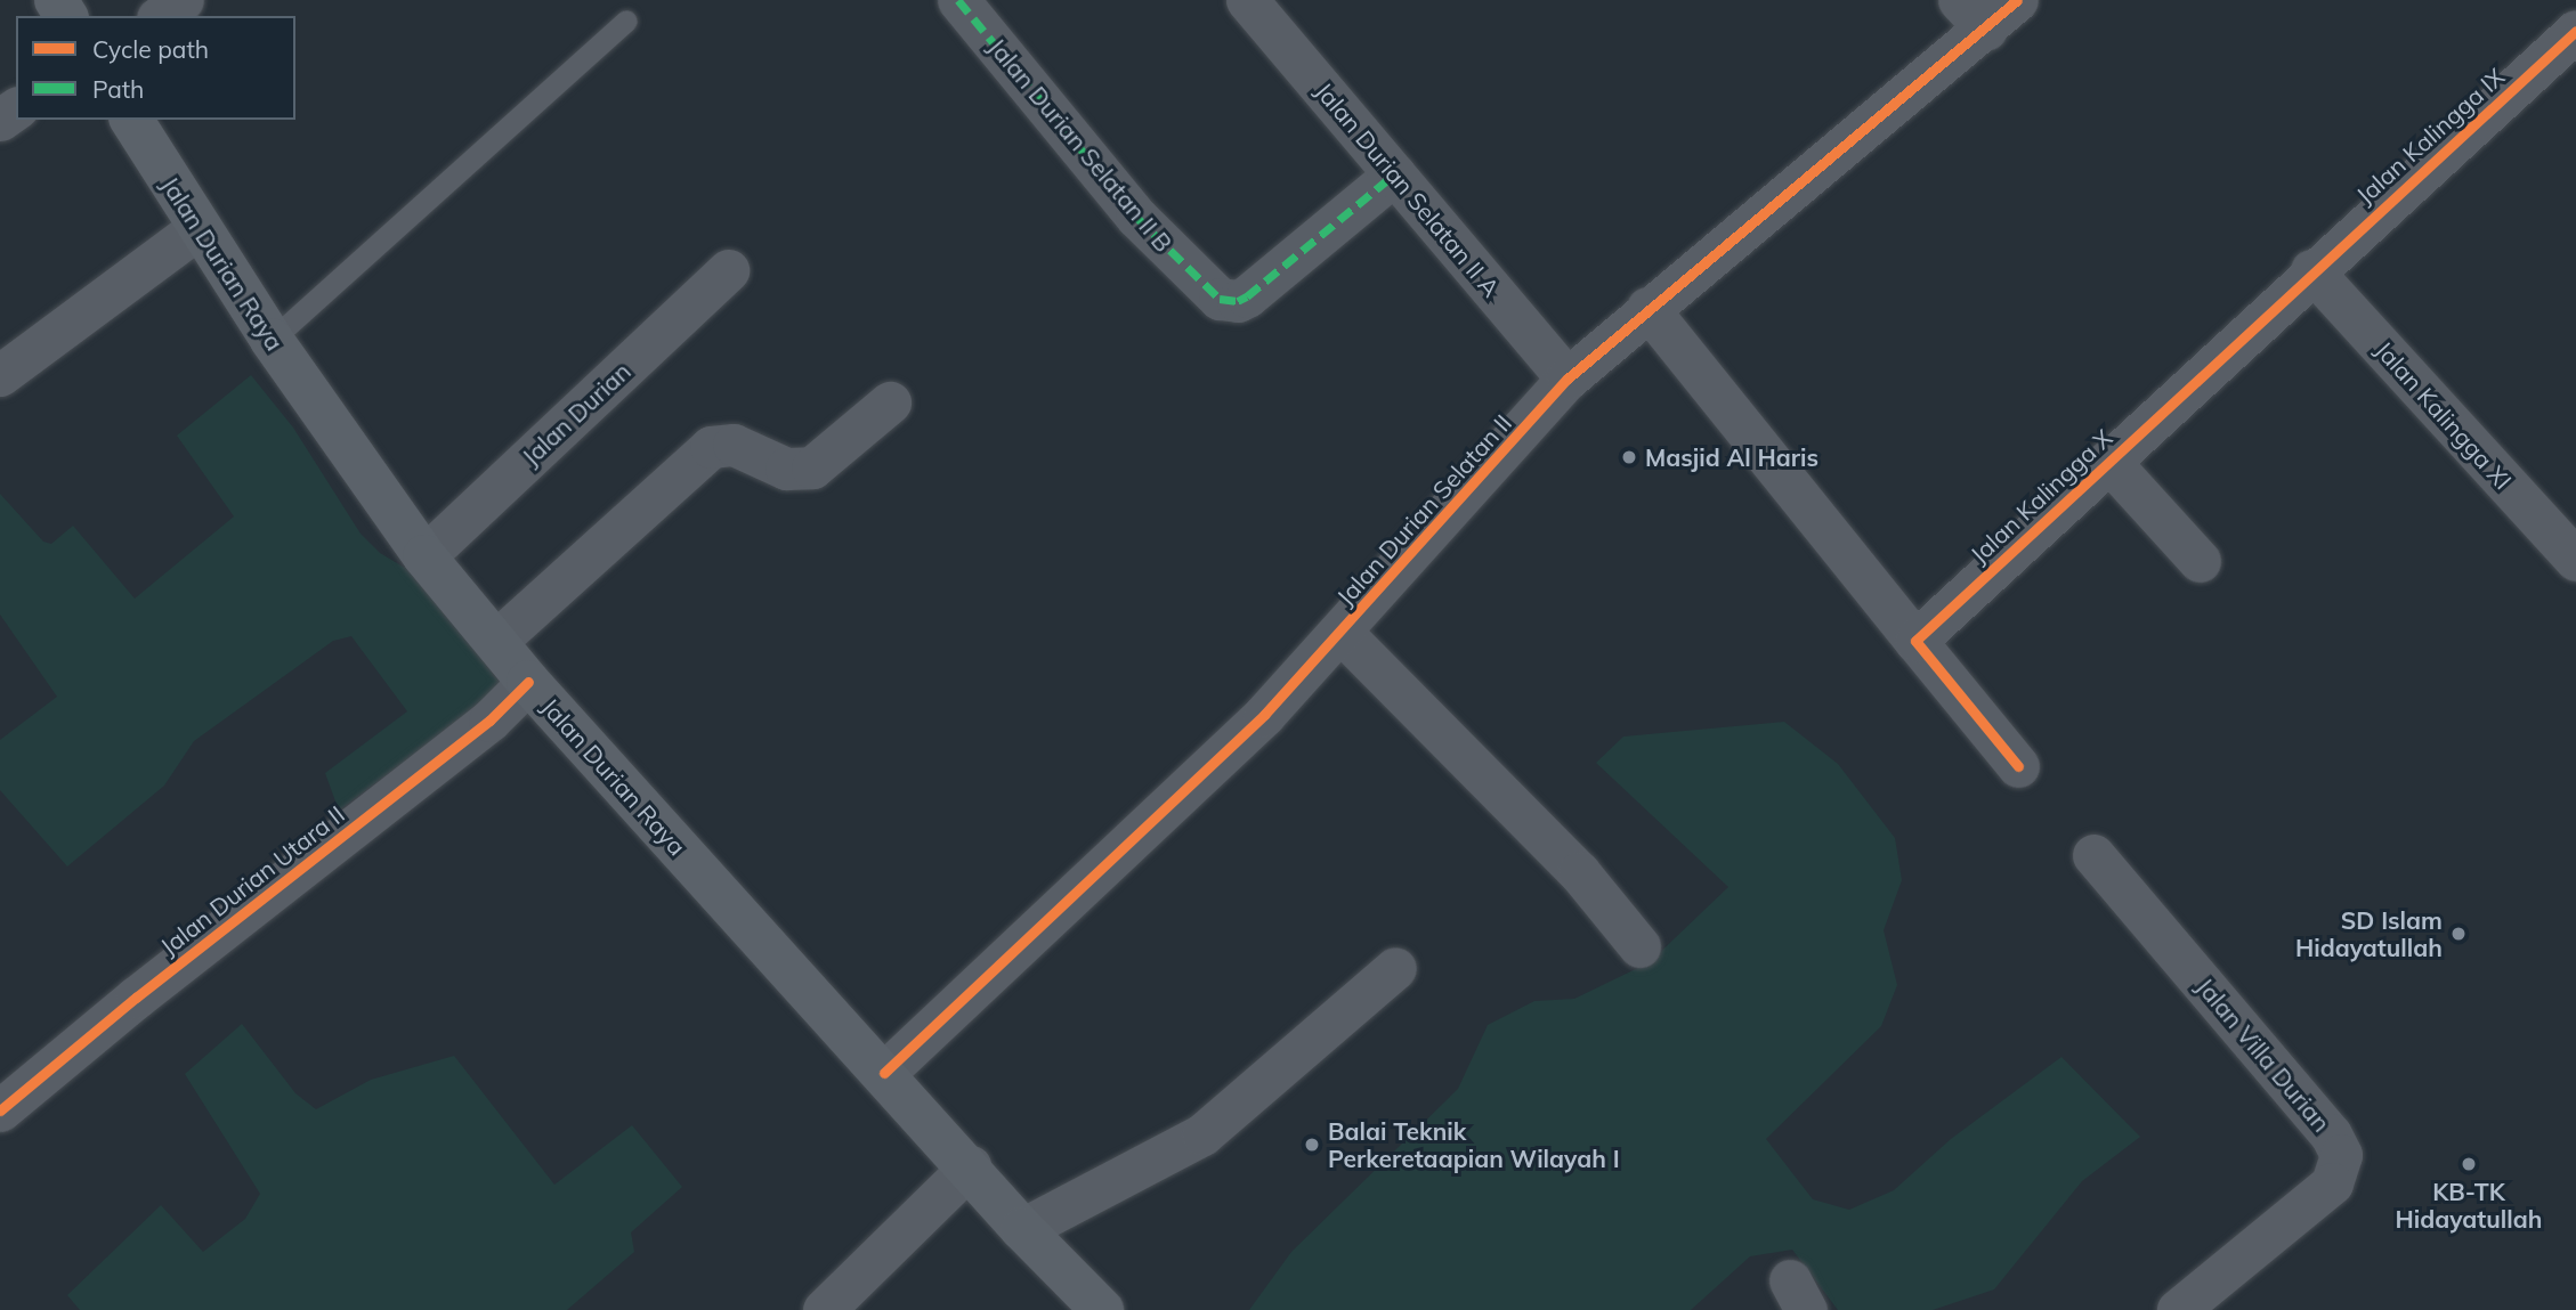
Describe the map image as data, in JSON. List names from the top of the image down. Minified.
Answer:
{"streets":{"main road":["Jalan Durian Raya"],"street":["Jalan Kalingga IX","Jalan Durian Selatan II B","Jalan Durian Selatan II A","Jalan Durian","Jalan Kalingga XI","Jalan Kalingga X","Jalan Durian Selatan II","Jalan Durian Utara II","Jalan Villa Durian"]},"crossings":[["Jalan Kalingga IX","Jalan Kalingga XI"],["Jalan Kalingga IX","Jalan Kalingga X"],["Jalan Durian Selatan II B","Jalan Durian Selatan II A"],["Jalan Durian Selatan II A","Jalan Durian Selatan II"],["Jalan Durian Raya","Jalan Durian"],["Jalan Durian Raya","Jalan Durian Selatan II"],["Jalan Durian Raya","Jalan Durian Utara II"],["Jalan Kalingga XI","Jalan Kalingga X"]],"places":["Masjid Al Haris","SD Islam Hidayatullah","Balai Teknik Perkeretaapian Wilayah I","KB-TK Hidayatullah"],"legend":["Cycle path","Path"]}
